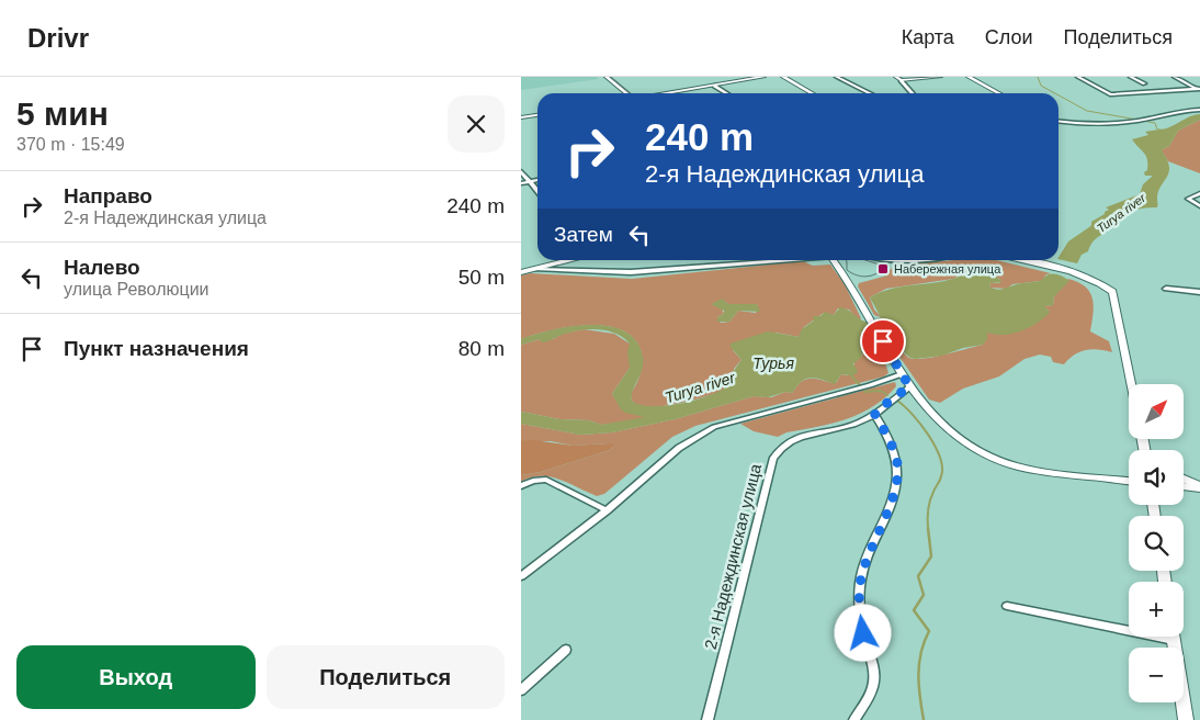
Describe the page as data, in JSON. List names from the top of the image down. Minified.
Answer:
{"streets":{"street":["2-я Надеждинская улица"]},"water":["Turya river","Турья"],"places":{"transit":["Набережная улица"]},"north":"top right","page":{"header":"Drivr","nav":["Карта","Слои","Поделиться"],"heading":["5 мин","370 m · 15:49"],"turn":["240 m","2-я Надеждинская улица"],"list":[{"name":"Направо","note":"2-я Надеждинская улица","value":"240 m"},{"name":"Налево","note":"улица Революции","value":"50 m"},{"name":"Пункт назначения","value":"80 m"}],"then":"Затем","map_buttons":["+","−"],"buttons":["Выход","Поделиться"]}}
